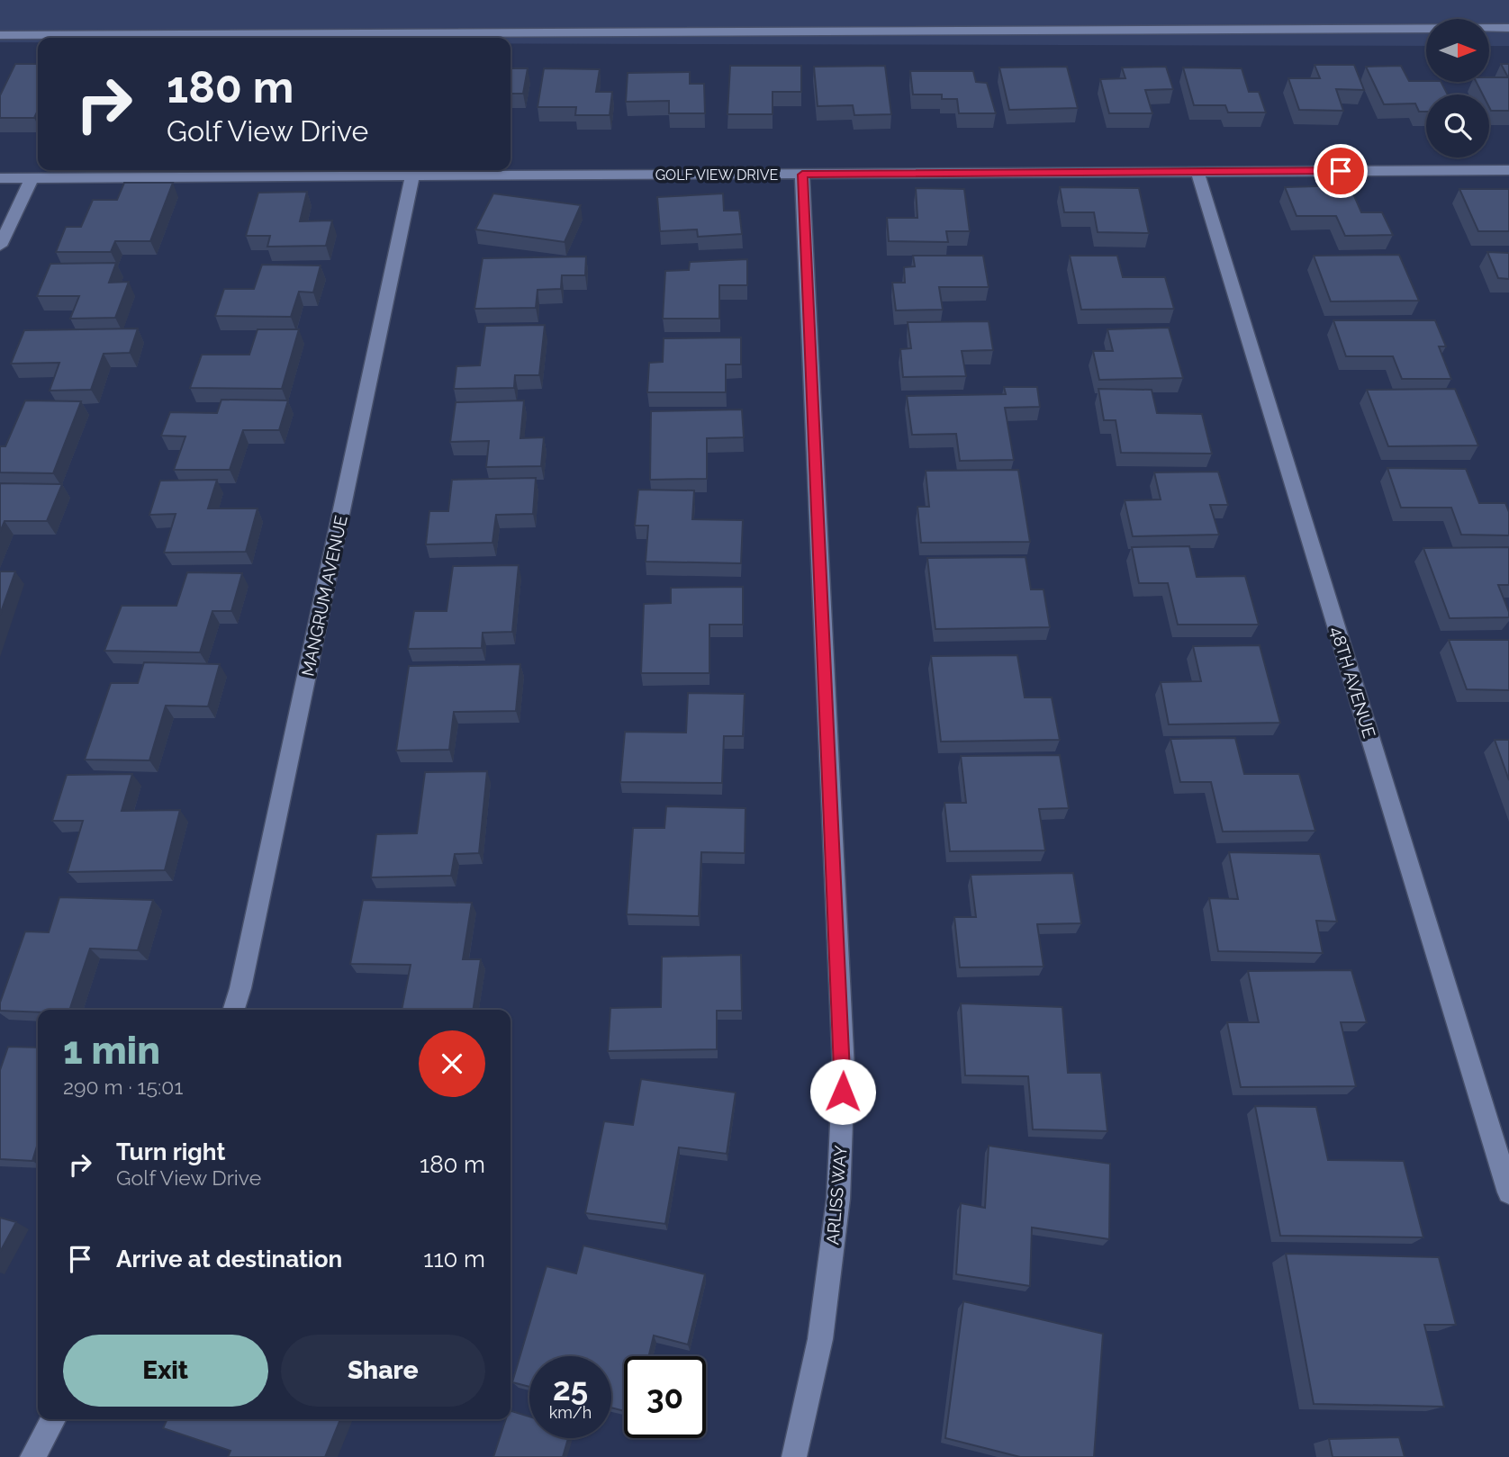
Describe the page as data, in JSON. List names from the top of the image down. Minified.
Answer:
{"streets":{"street":["GOLF VIEW DRIVE","MANGRUM AVENUE","48TH AVENUE","ARLISS WAY"]},"crossings":[["GOLF VIEW DRIVE","MANGRUM AVENUE"],["GOLF VIEW DRIVE","48TH AVENUE"],["GOLF VIEW DRIVE","ARLISS WAY"]],"north":"right","page":{"turn":["180 m","Golf View Drive"],"heading":["1 min","290 m · 15:01"],"list":[{"name":"Turn right","note":"Golf View Drive","value":"180 m"},{"name":"Arrive at destination","value":"110 m"}],"buttons":["Exit","Share"],"speed":"25 km/h","limit":"30"}}
